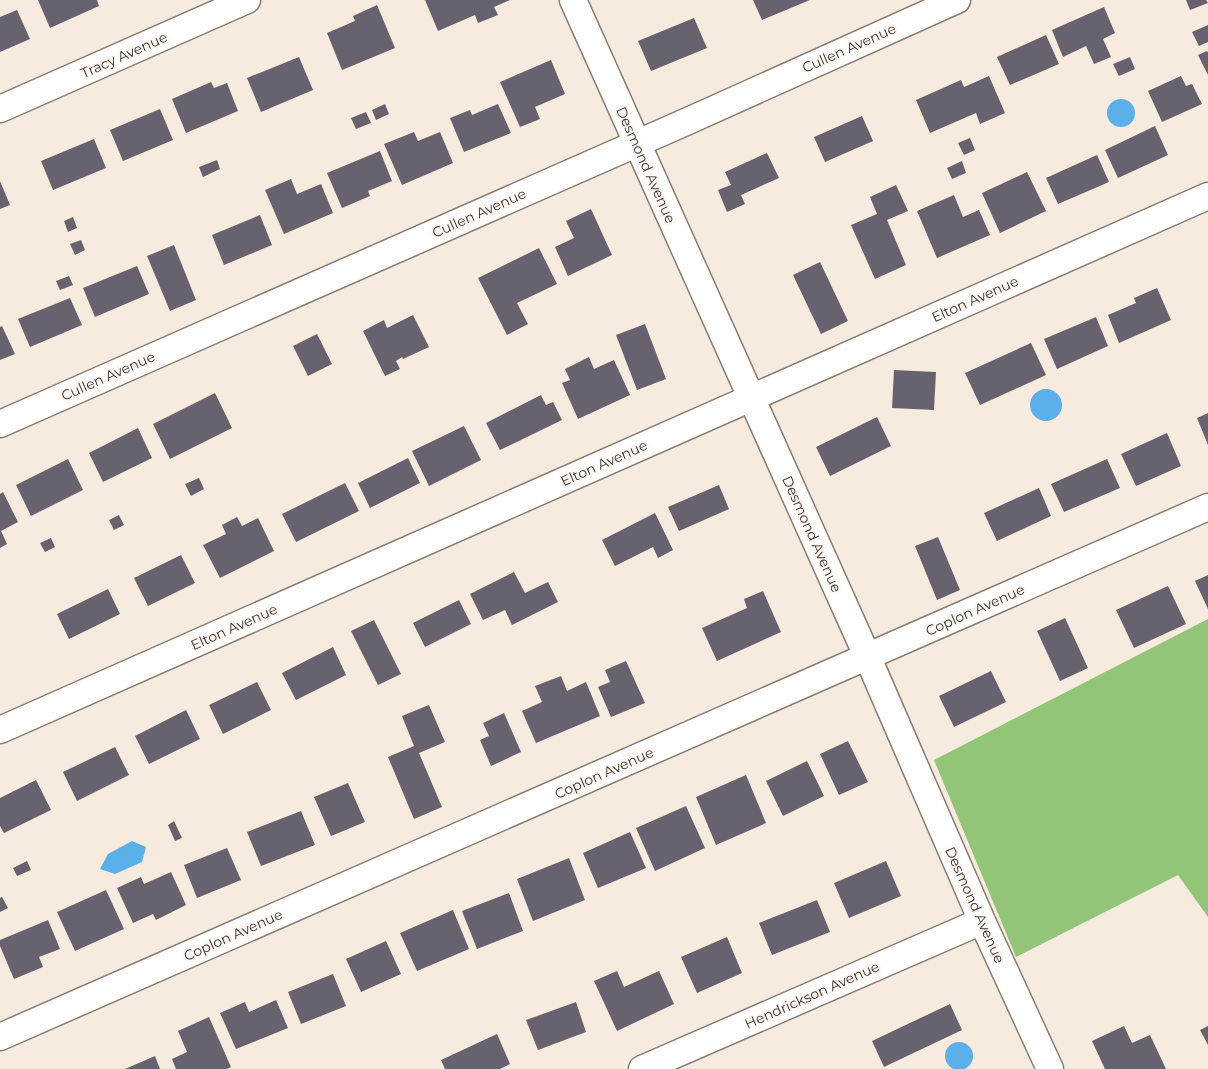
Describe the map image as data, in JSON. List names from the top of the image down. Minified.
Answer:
{"streets":{"street":["Cullen Avenue","Tracy Avenue","Desmond Avenue","Elton Avenue","Coplon Avenue","Hendrickson Avenue"]},"crossings":[["Cullen Avenue","Desmond Avenue"],["Desmond Avenue","Elton Avenue"],["Desmond Avenue","Coplon Avenue"],["Desmond Avenue","Hendrickson Avenue"]]}
